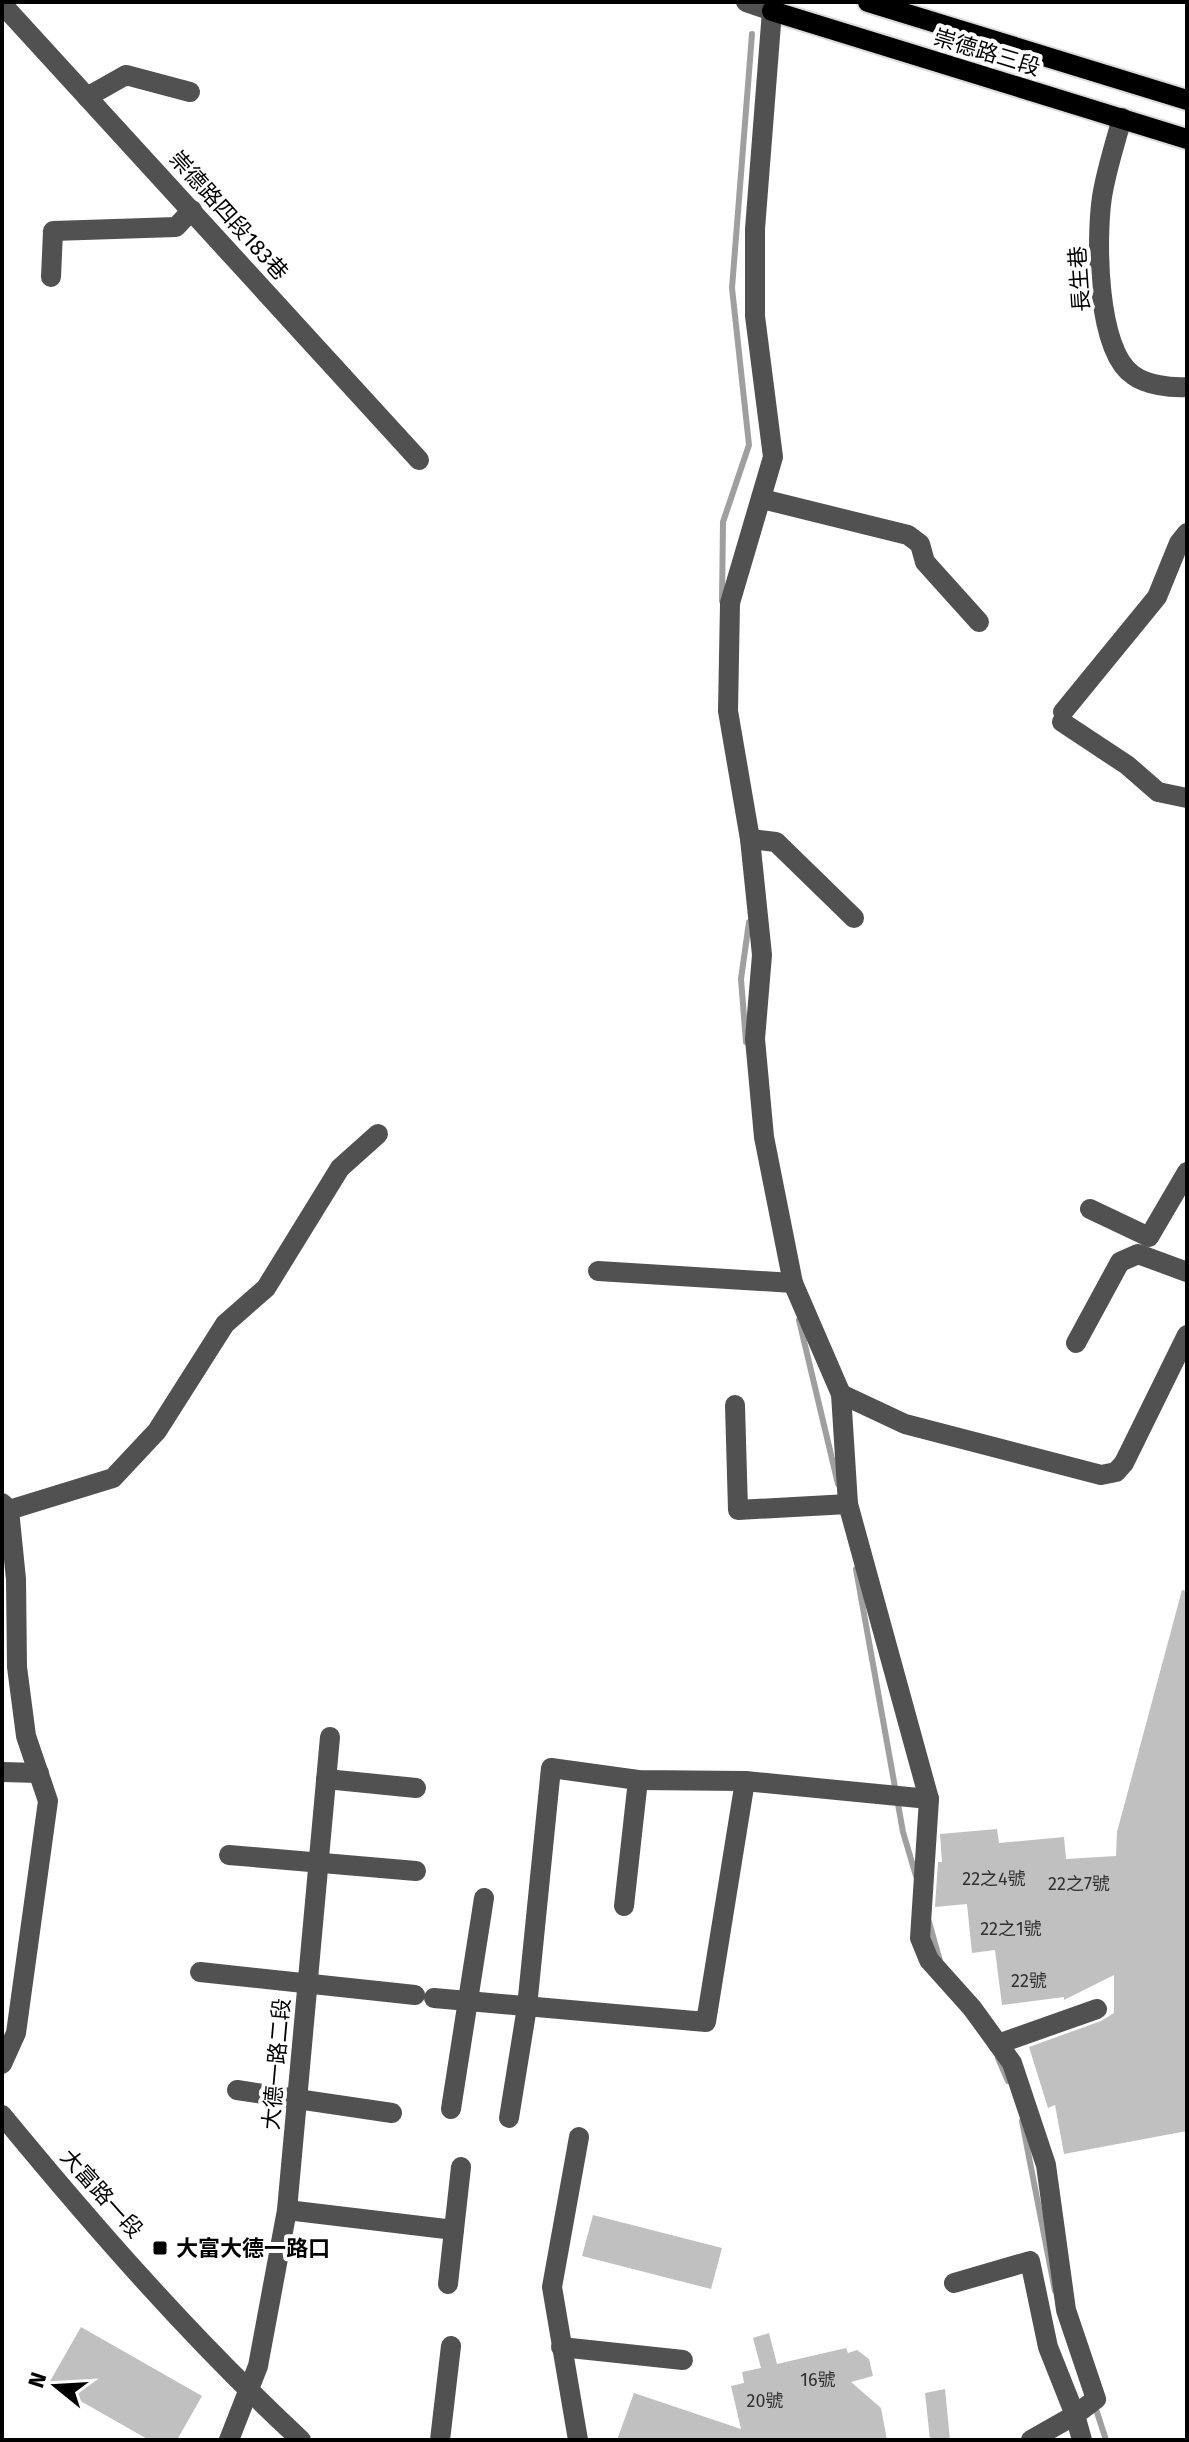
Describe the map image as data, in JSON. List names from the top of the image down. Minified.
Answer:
{"streets":{"main road":["崇德路三段"],"street":["崇德路四段183巷","長生巷","大德一路二段","大富路一段"]},"crossings":[["崇德路三段","長生巷"],["大德一路二段","大富路一段"]],"places":{"transit":["大富大德一路口"]},"house_numbers":["22之4號","22之7號","22之1號","22號","16號","20號"],"north":"left"}
